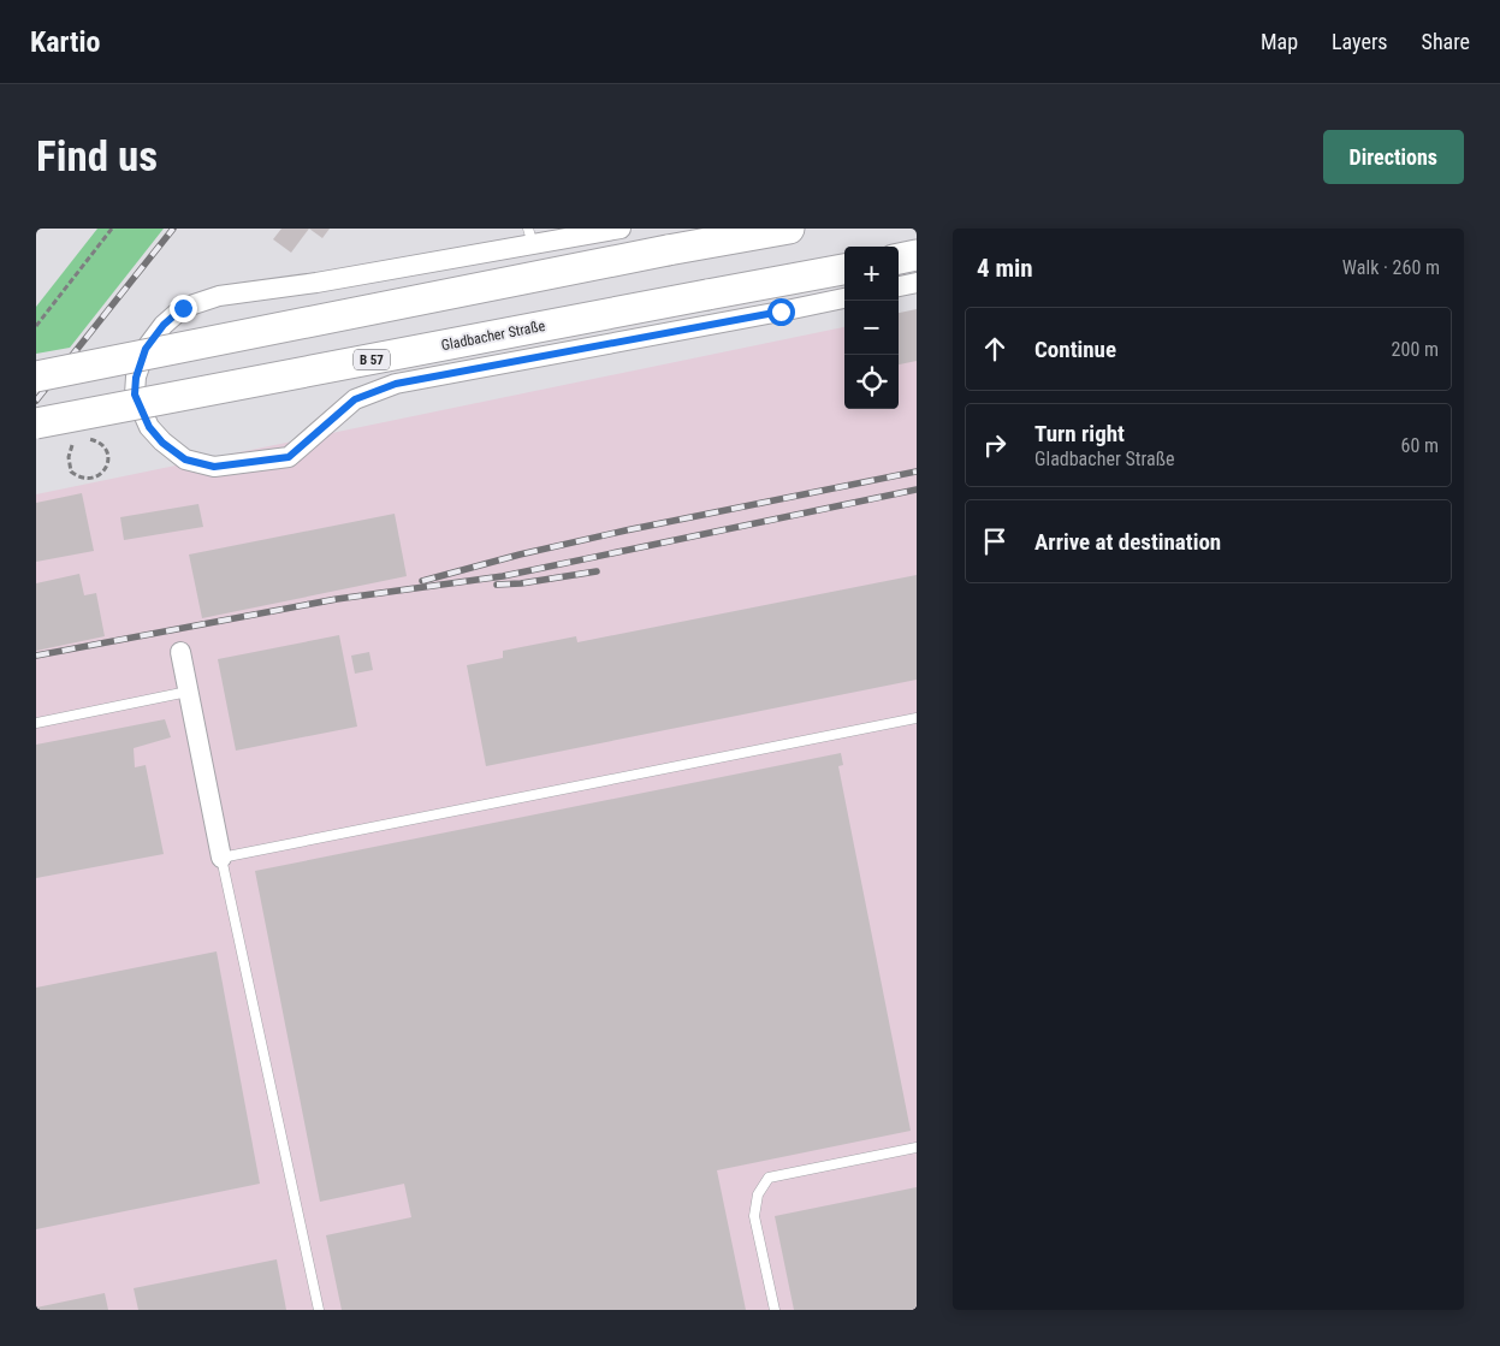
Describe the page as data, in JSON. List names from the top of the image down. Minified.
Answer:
{"streets":{"main road":["Gladbacher Straße","B 57"]},"page":{"header":"Kartio","nav":["Map","Layers","Share"],"buttons":"Directions","title":"Find us","heading":["4 min","Walk · 260 m"],"map_buttons":["+","−"],"list":[["Continue","200 m"],["Turn right","Gladbacher Straße","60 m"],"Arrive at destination"]}}
